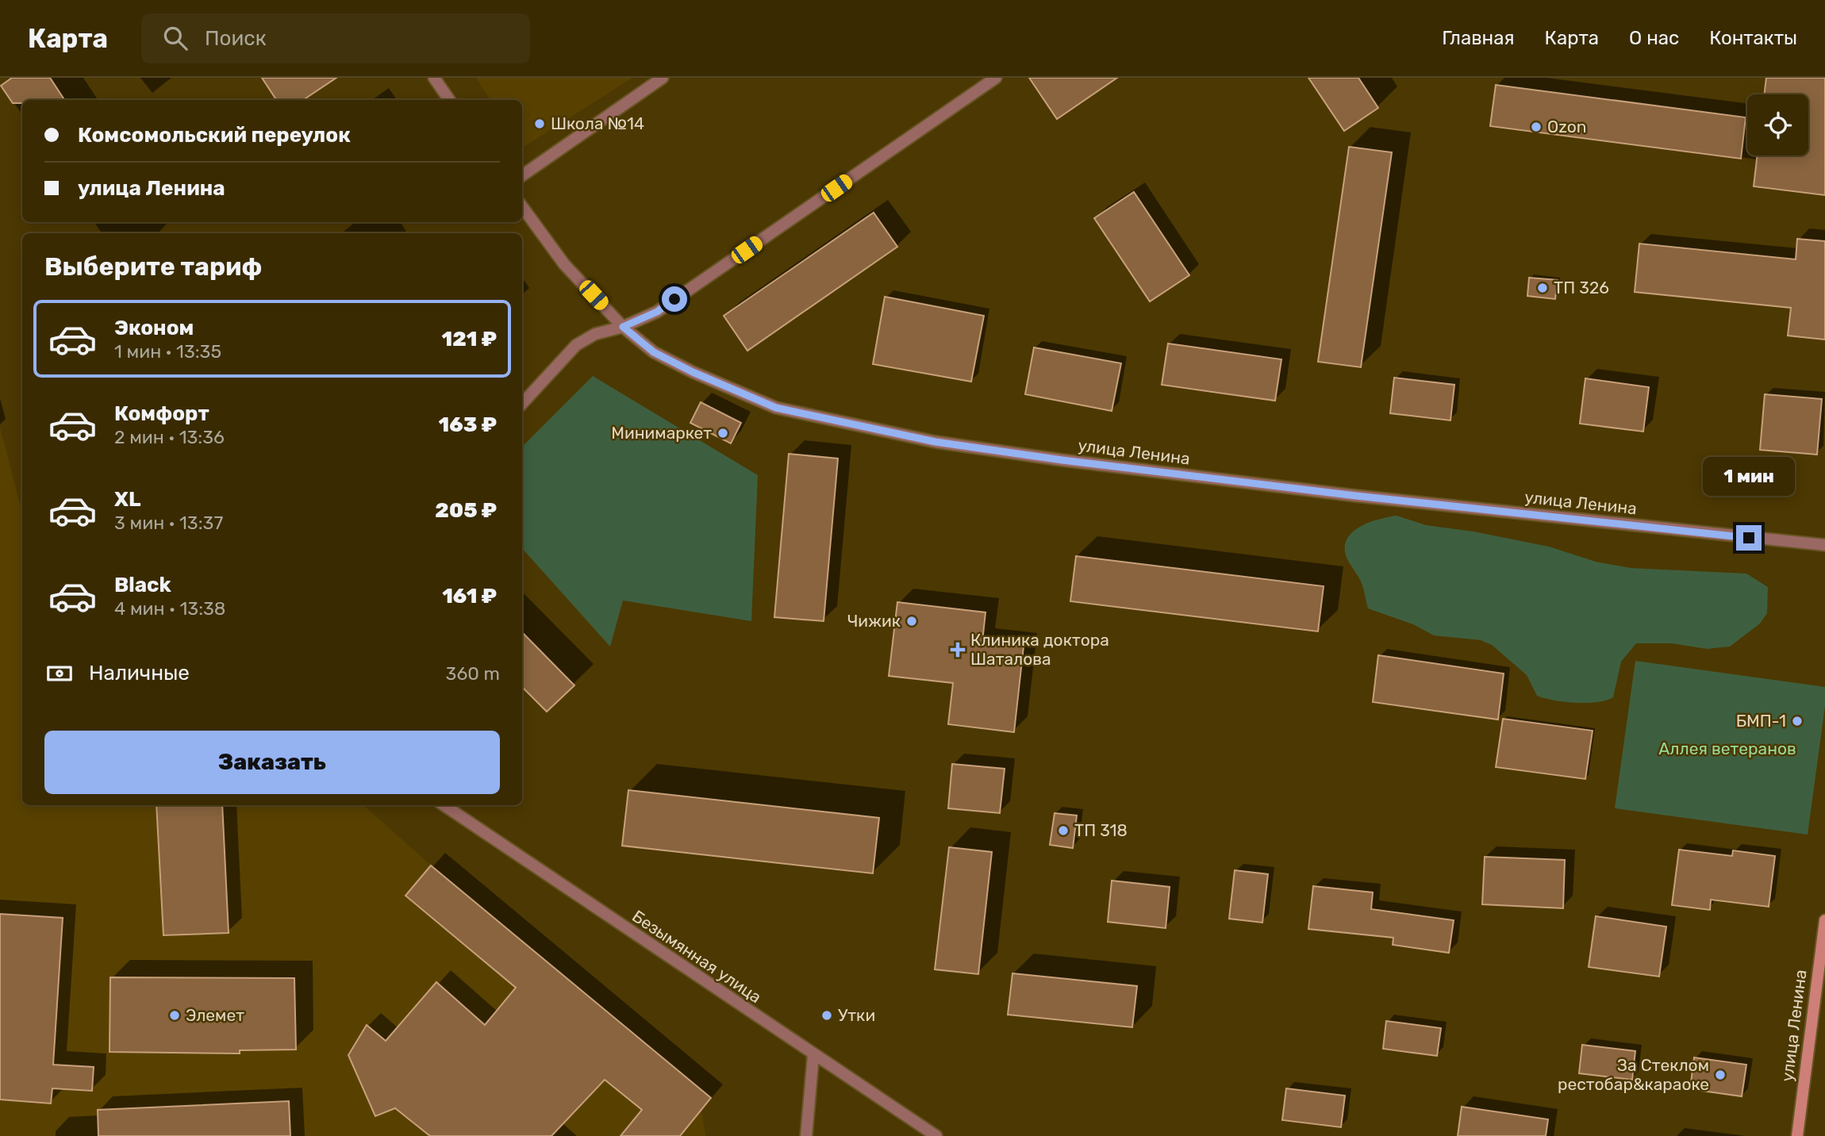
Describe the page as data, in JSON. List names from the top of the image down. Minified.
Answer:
{"streets":{"street":["улица Ленина","Безымянная улица"]},"parks":["Аллея ветеранов"],"places":{"other":["Школа №14","Ozon","ТП 326","Минимаркет","Чижик","БМП-1","ТП 318","Элемет","Утки","За Стеклом рестобар&караоке"],"health":["Клиника доктора Шаталова"]},"page":{"header":"Карта","search":"Поиск","nav":["Главная","Карта","О нас","Контакты"],"banner":["Комсомольский переулок","улица Ленина"],"heading":"Выберите тариф","list":[{"name":"Эконом","note":"1 мин · 13:35","value":"121 ₽"},{"name":"Комфорт","note":"2 мин · 13:36","value":"163 ₽"},{"name":"XL","note":"3 мин · 13:37","value":"205 ₽"},{"name":"Black","note":"4 мин · 13:38","value":"161 ₽"}],"bubble":"1 мин","pay":["Наличные","360 m"],"buttons":"Заказать"}}
